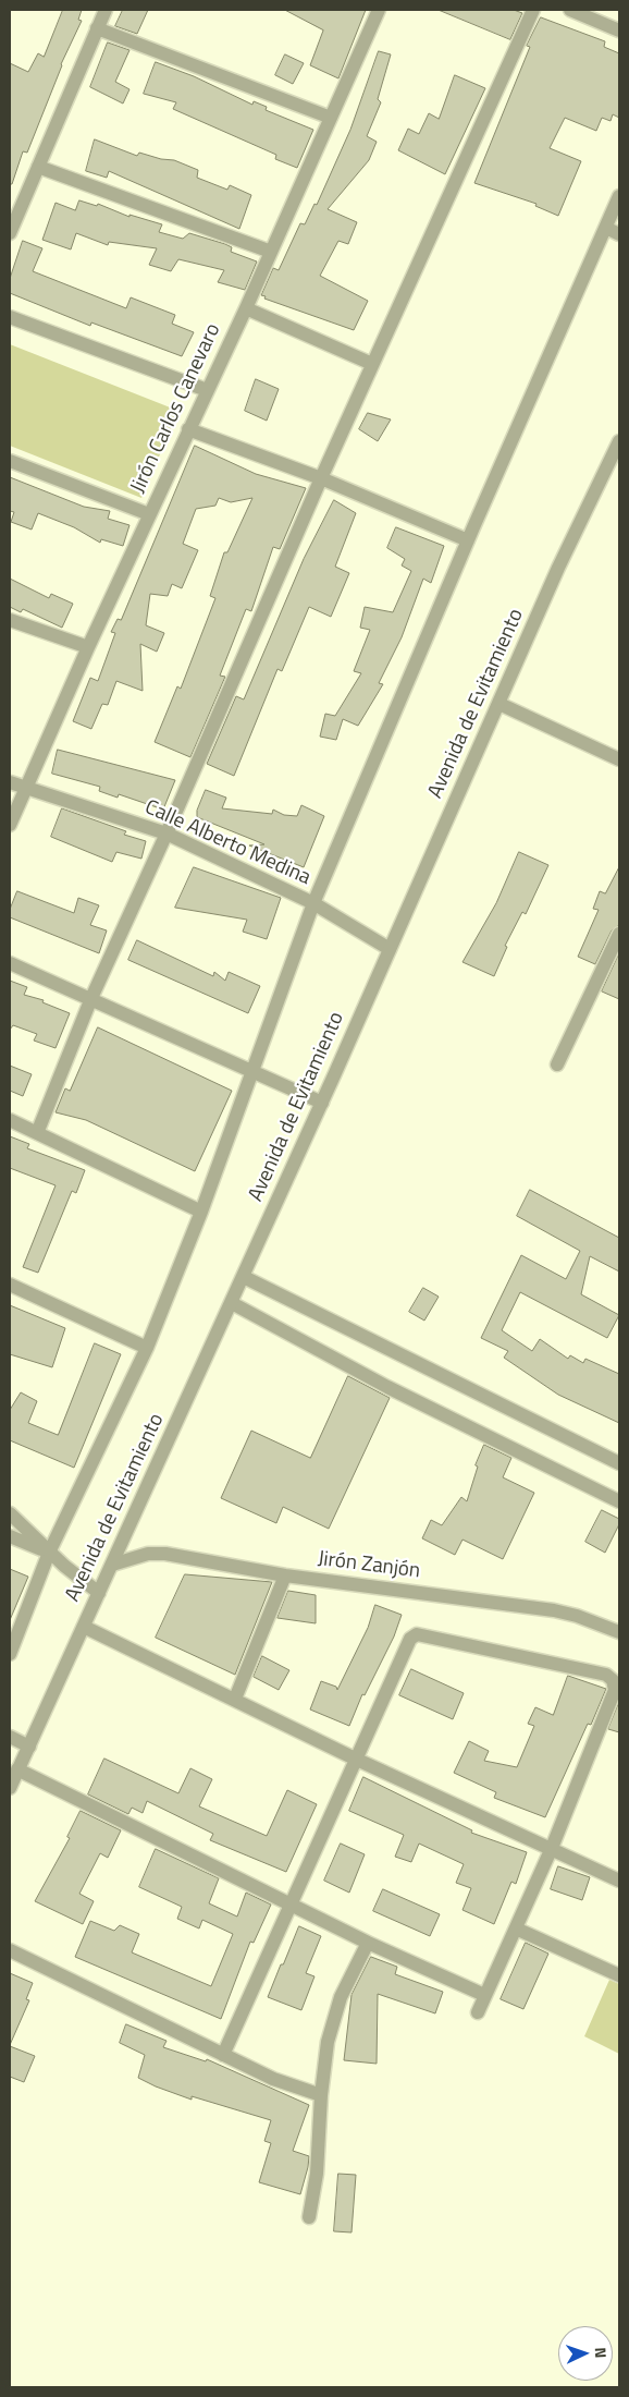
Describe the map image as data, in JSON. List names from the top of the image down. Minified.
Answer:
{"streets":{"street":["Jirón Carlos Canevaro","Avenida de Evitamiento","Calle Alberto Medina","Jirón Zanjón"]},"crossings":[["Jirón Carlos Canevaro","Calle Alberto Medina"],["Avenida de Evitamiento","Calle Alberto Medina"],["Avenida de Evitamiento","Jirón Zanjón"]],"north":"right"}
